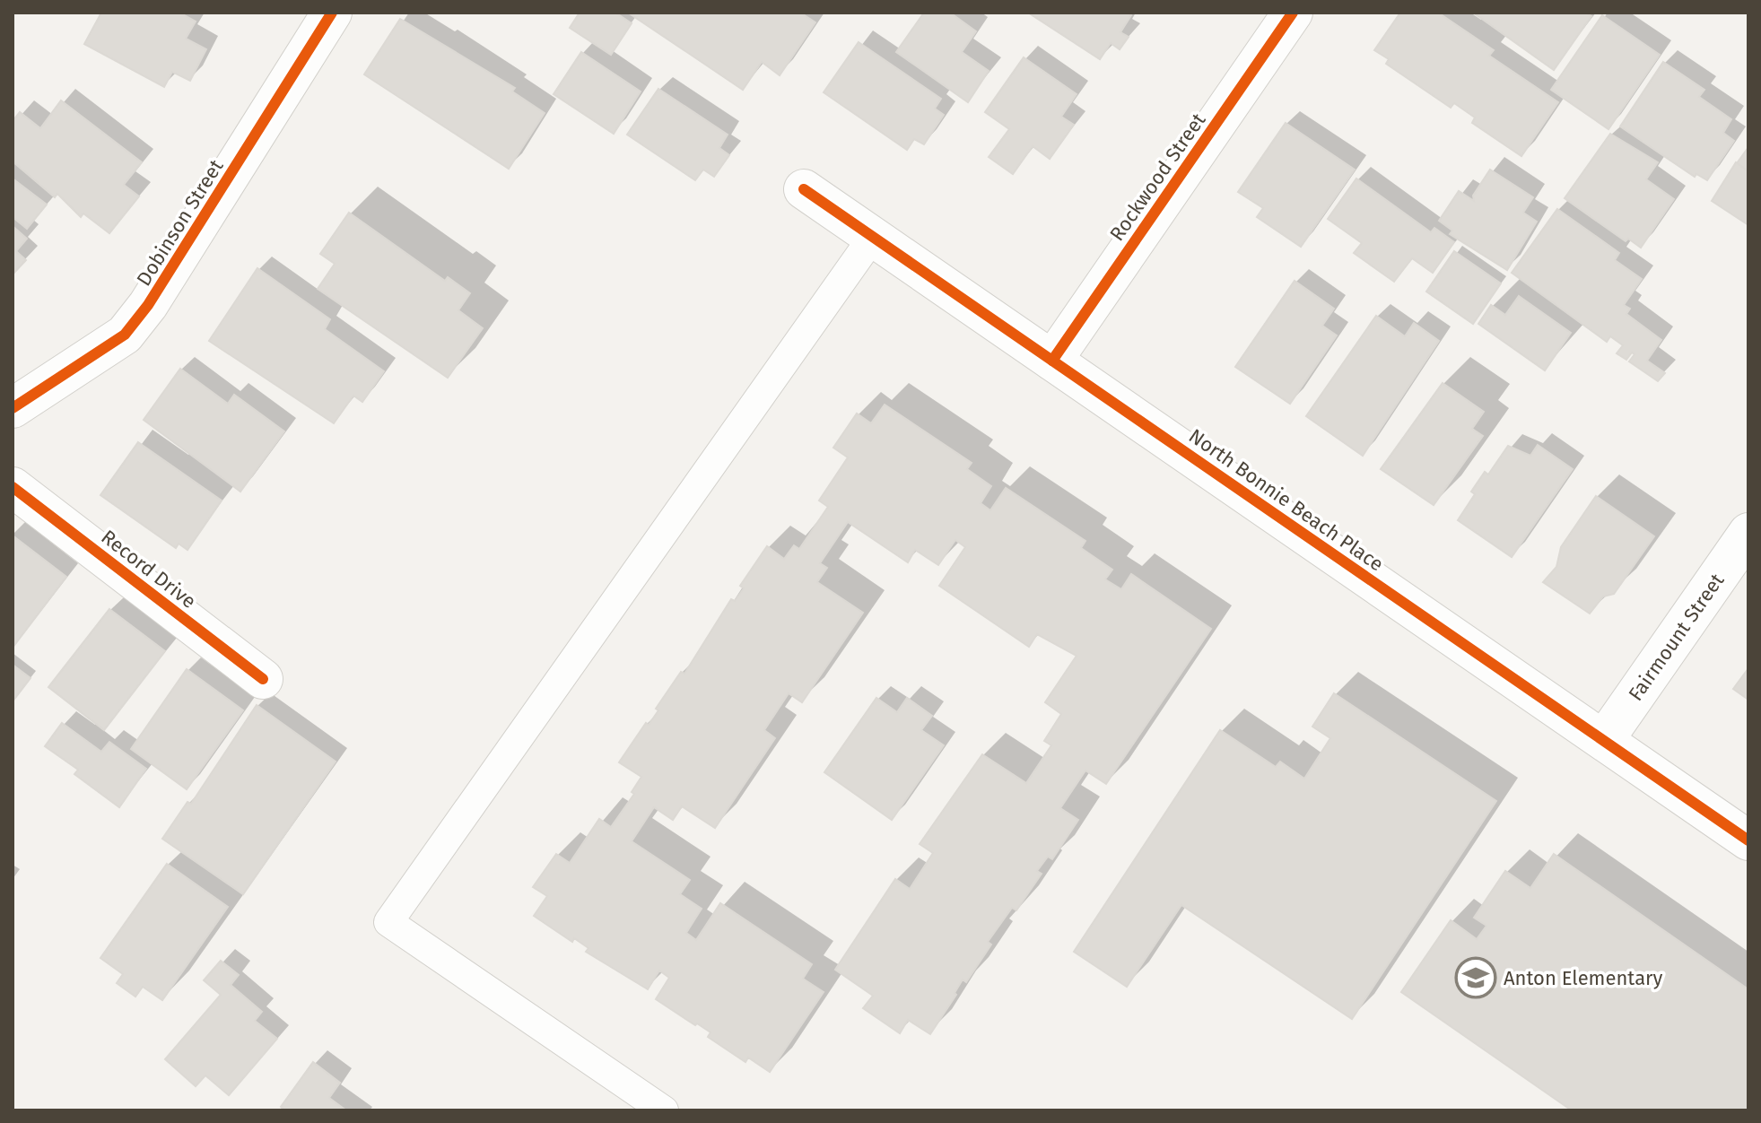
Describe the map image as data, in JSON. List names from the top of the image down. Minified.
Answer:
{"streets":{"street":["Rockwood Street","Dobinson Street","North Bonnie Beach Place","Record Drive","Fairmount Street"]},"crossings":[["Rockwood Street","North Bonnie Beach Place"],["North Bonnie Beach Place","Fairmount Street"]],"places":{"school or university":["Anton Elementary"]}}
